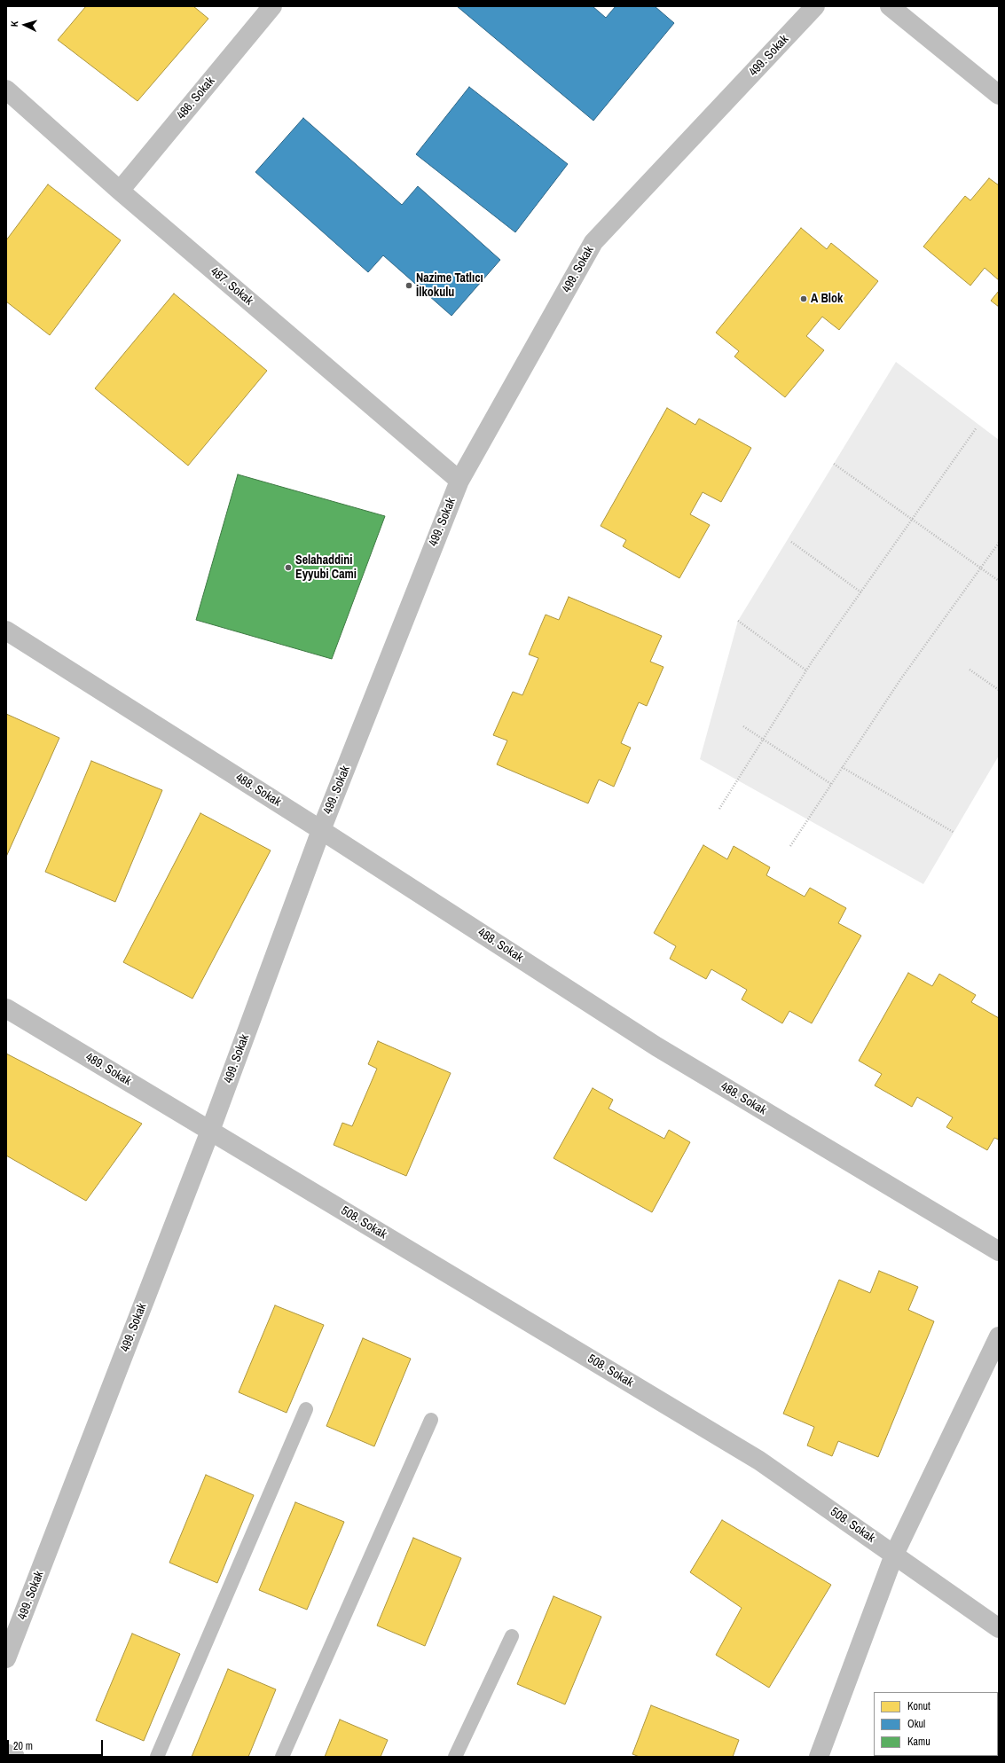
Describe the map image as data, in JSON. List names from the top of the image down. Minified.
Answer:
{"streets":{"street":["499. Sokak","486. Sokak","487. Sokak","488. Sokak","489. Sokak","508. Sokak"]},"crossings":[["499. Sokak","487. Sokak"],["499. Sokak","488. Sokak"],["499. Sokak","489. Sokak"],["499. Sokak","508. Sokak"],["486. Sokak","487. Sokak"],["489. Sokak","508. Sokak"]],"places":["Nazime Tatlıcı İlkokulu","A Blok","Selahaddini Eyyubi Cami"],"legend":["Konut","Okul","Kamu"],"scale_bar":"20 m","north":"left"}
